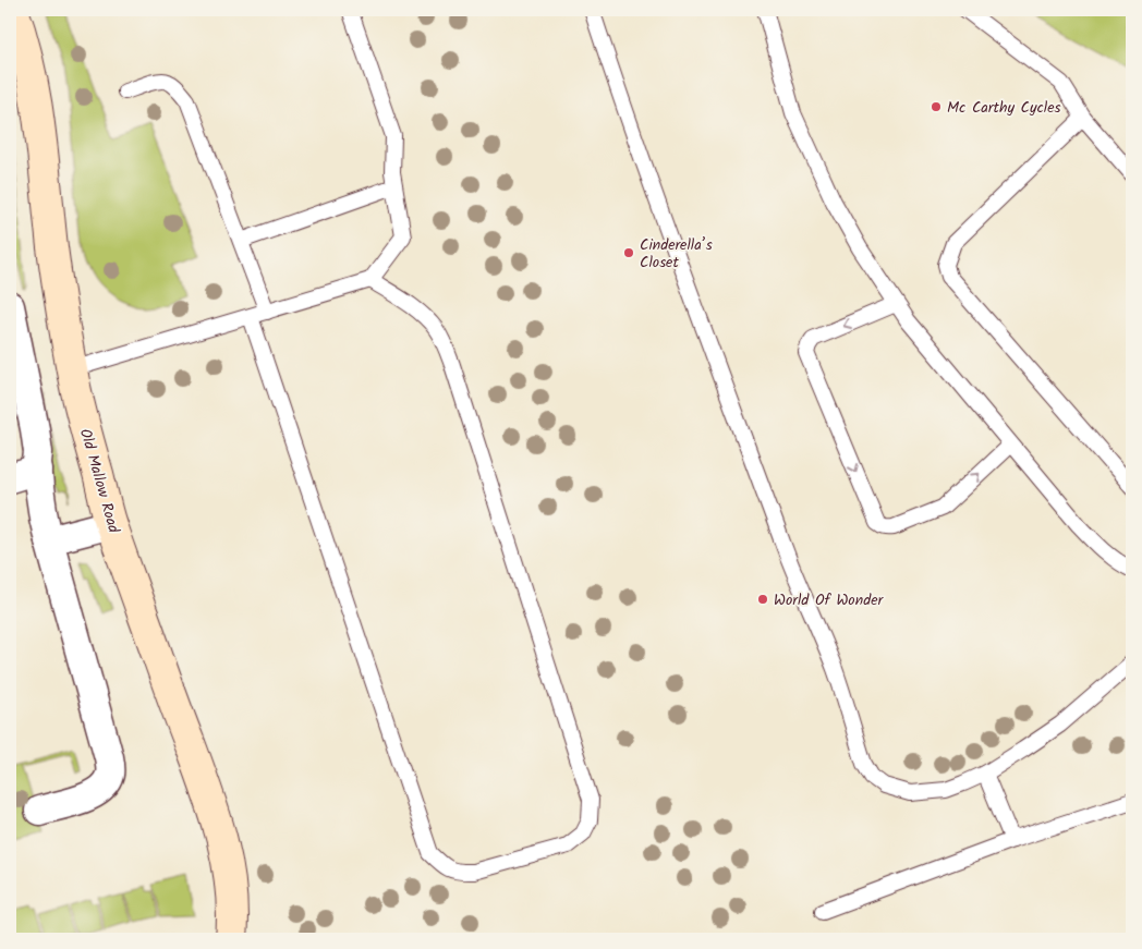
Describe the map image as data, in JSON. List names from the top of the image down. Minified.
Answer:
{"streets":{"street":["Old Mallow Road"]},"places":["Mc Carthy Cycles","Cinderella’s Closet","World Of Wonder"]}
